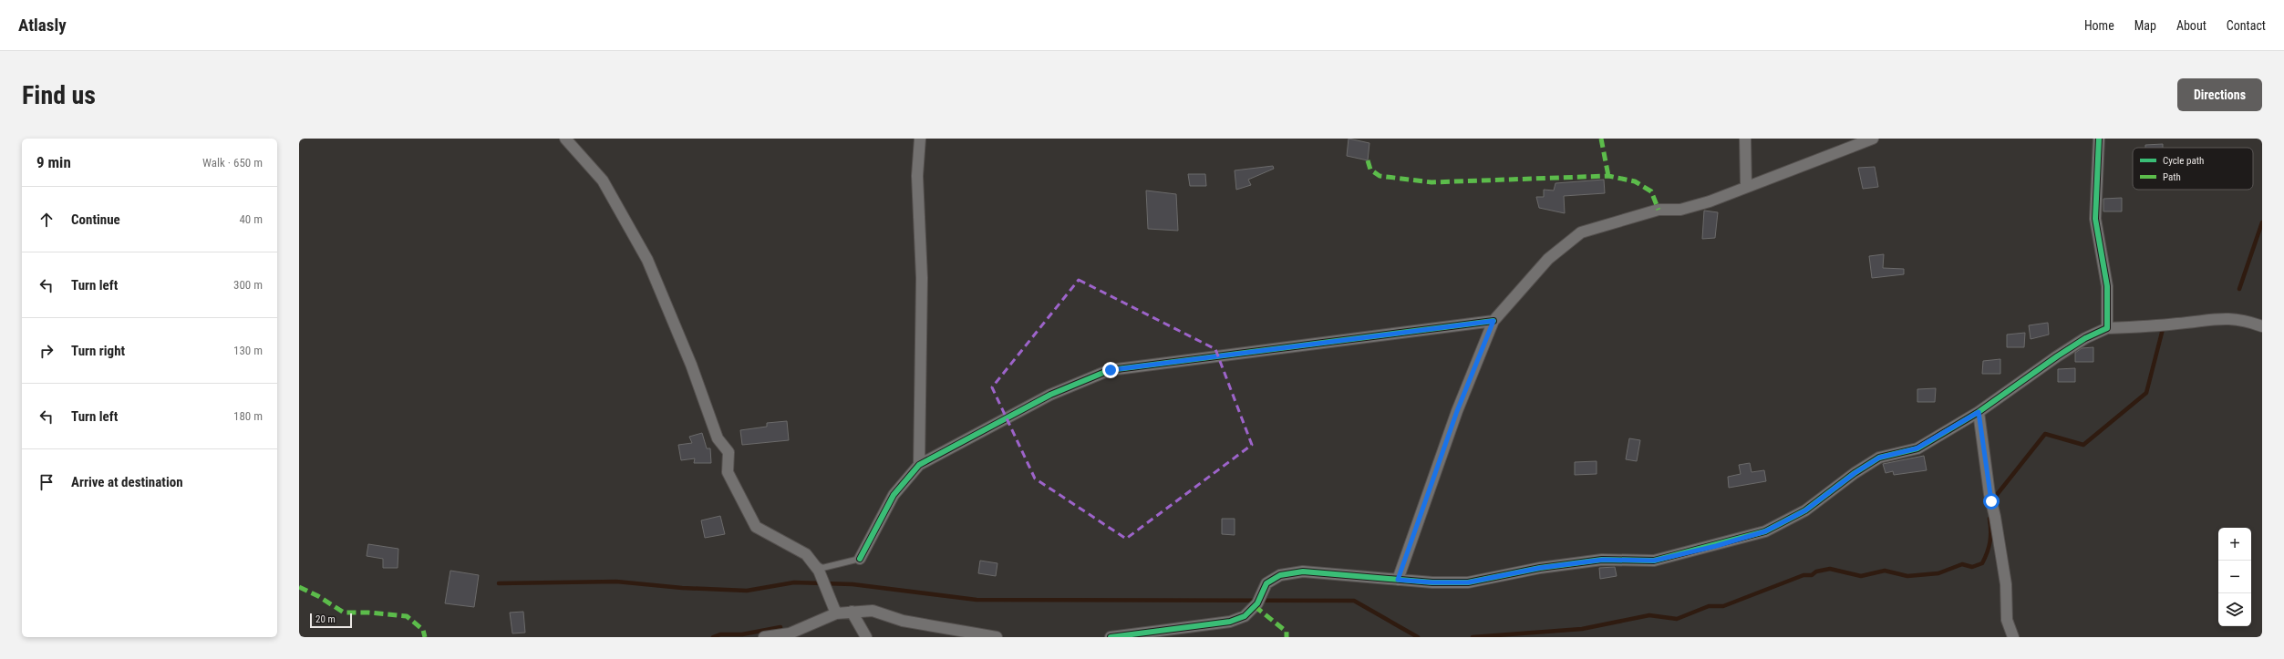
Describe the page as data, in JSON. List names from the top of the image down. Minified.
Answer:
{"legend":["Cycle path","Path"],"scale_bar":"20 m","page":{"header":"Atlasly","nav":["Home","Map","About","Contact"],"buttons":"Directions","title":"Find us","heading":["9 min","Walk · 650 m"],"list":[["Continue","40 m"],["Turn left","300 m"],["Turn right","130 m"],["Turn left","180 m"],"Arrive at destination"],"map_buttons":["+","−"],"scale":"20 m"}}
